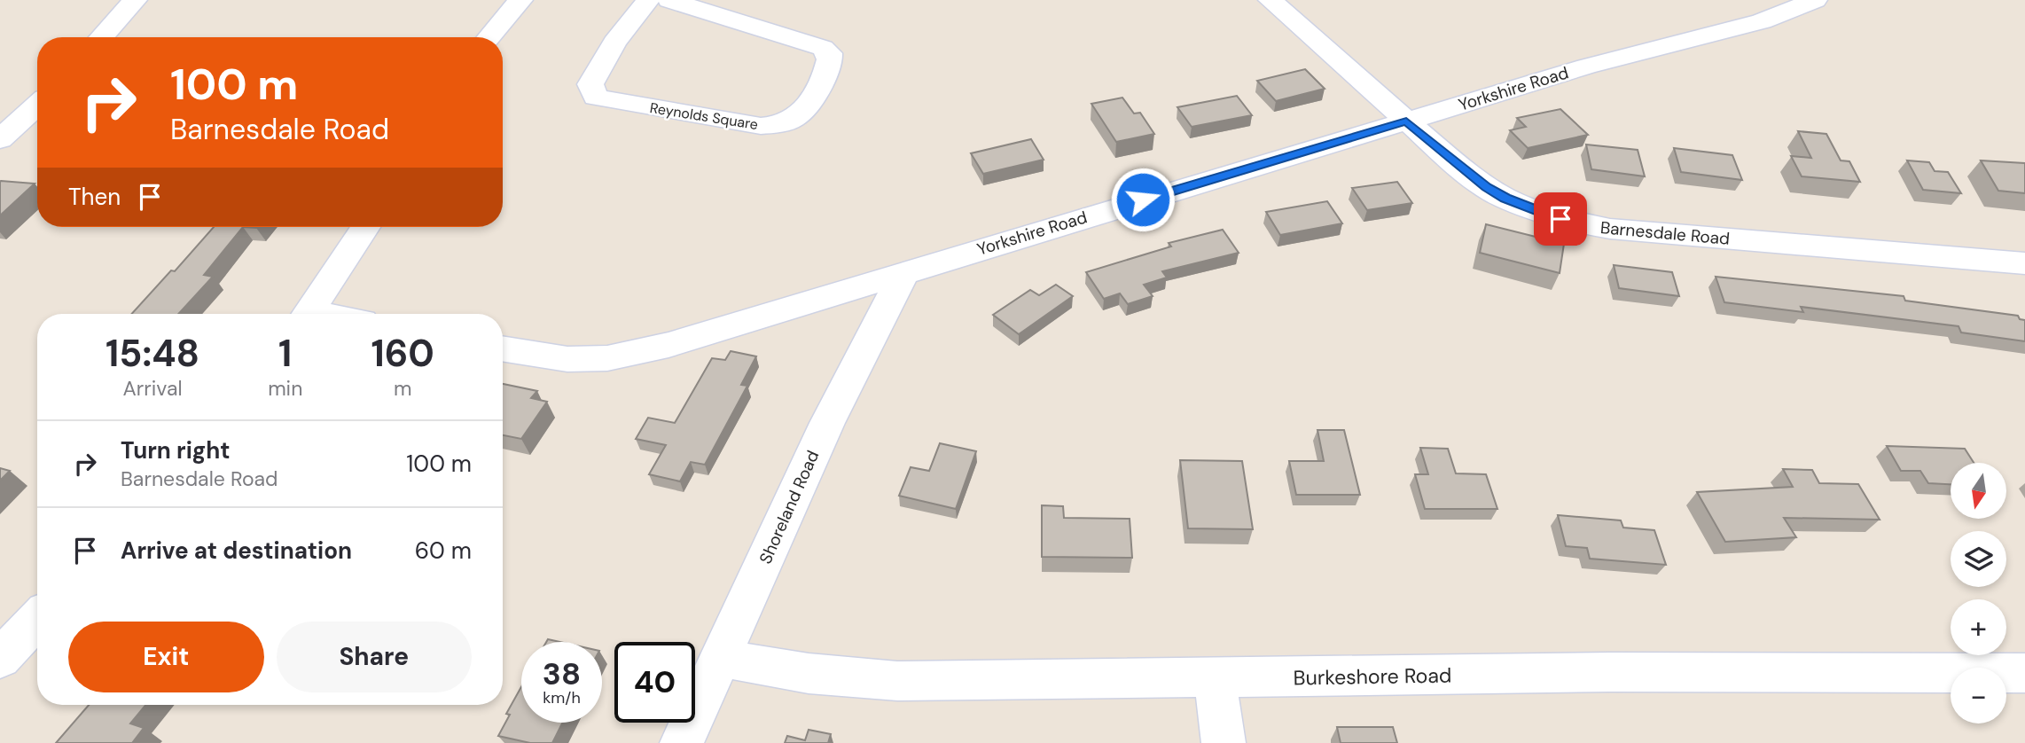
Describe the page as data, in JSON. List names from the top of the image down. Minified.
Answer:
{"streets":{"street":["Yorkshire Road","Reynolds Square","Barnesdale Road","Shoreland Road","Burkeshore Road"]},"crossings":[["Yorkshire Road","Barnesdale Road"],["Yorkshire Road","Shoreland Road"],["Shoreland Road","Burkeshore Road"]],"north":"bottom","page":{"turn":["100 m","Barnesdale Road"],"then":"Then","eta":["15:48","Arrival","1","min","160","m"],"list":[{"name":"Turn right","note":"Barnesdale Road","value":"100 m"},{"name":"Arrive at destination","value":"60 m"}],"map_buttons":["+","−"],"buttons":["Exit","Share"],"speed":"38 km/h","limit":"40"}}
